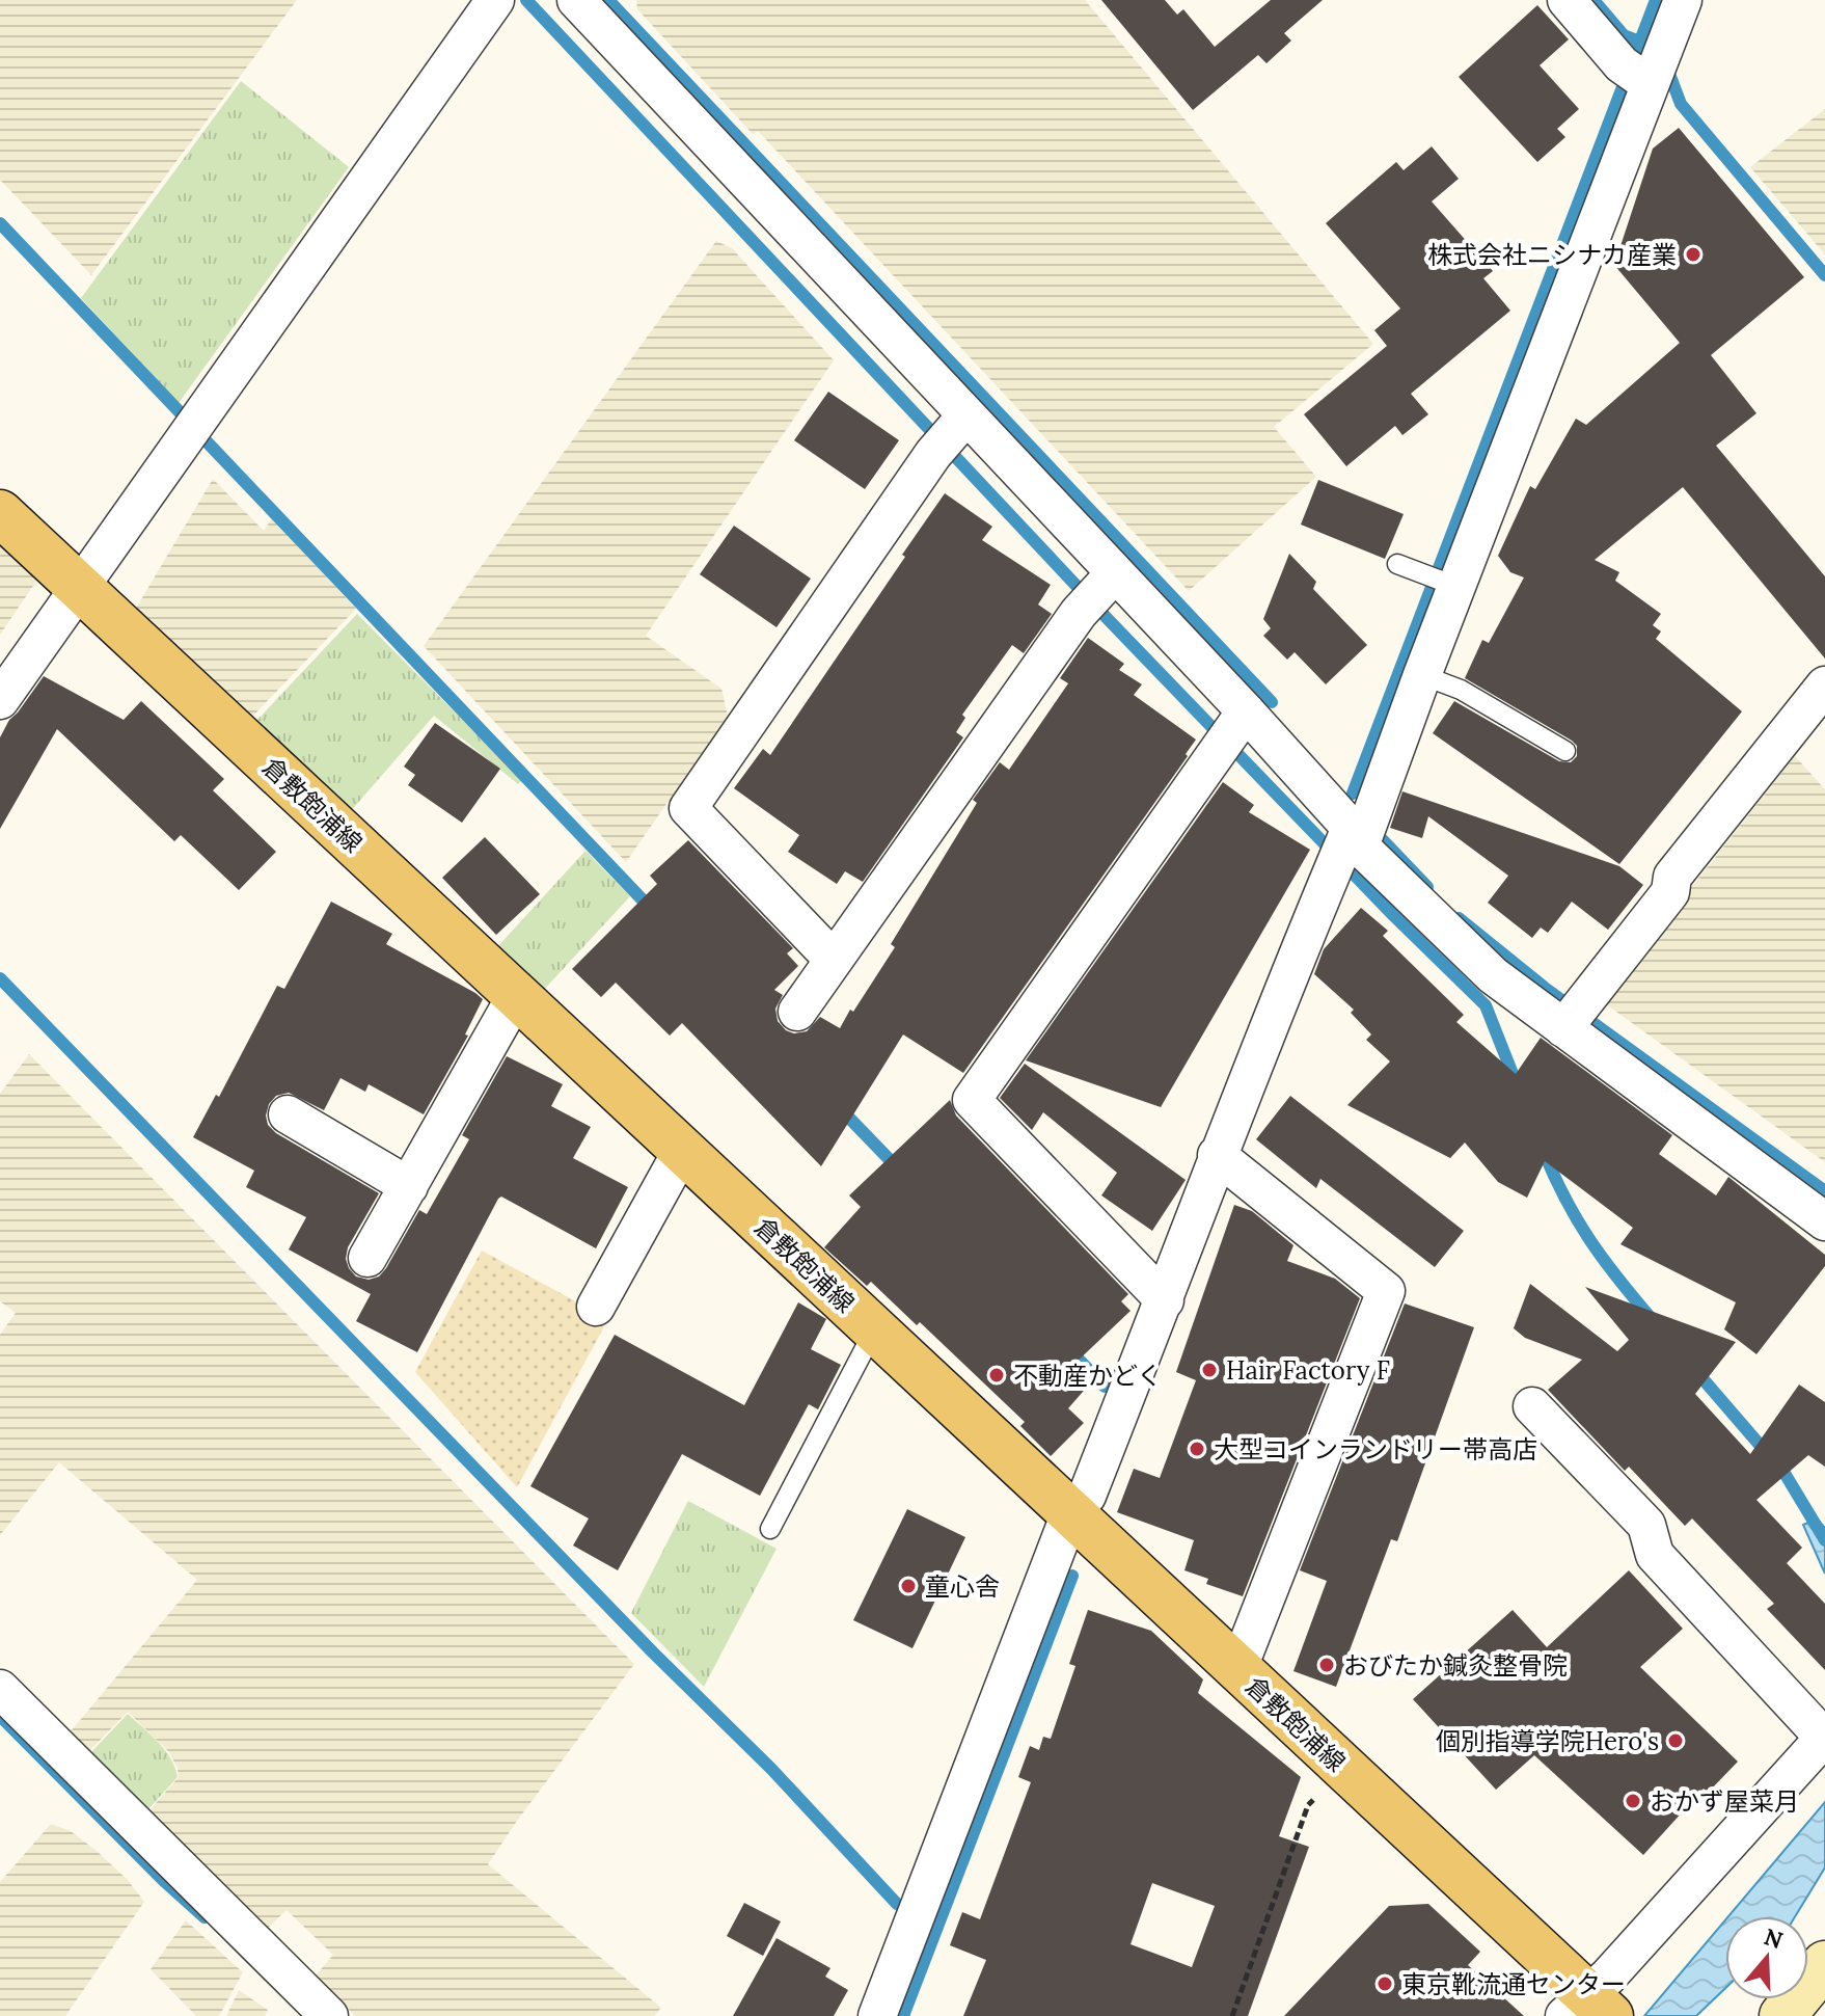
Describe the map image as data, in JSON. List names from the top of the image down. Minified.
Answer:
{"streets":{"main road":["倉敷飽浦線"]},"places":["株式会社ニシナカ産業","Hair Factory F","不動産かどく","大型コインランドリー帯高店","童心舎","おびたか鍼灸整骨院","個別指導学院Hero's","おかず屋菜月","東京靴流通センター"],"north":"top"}
